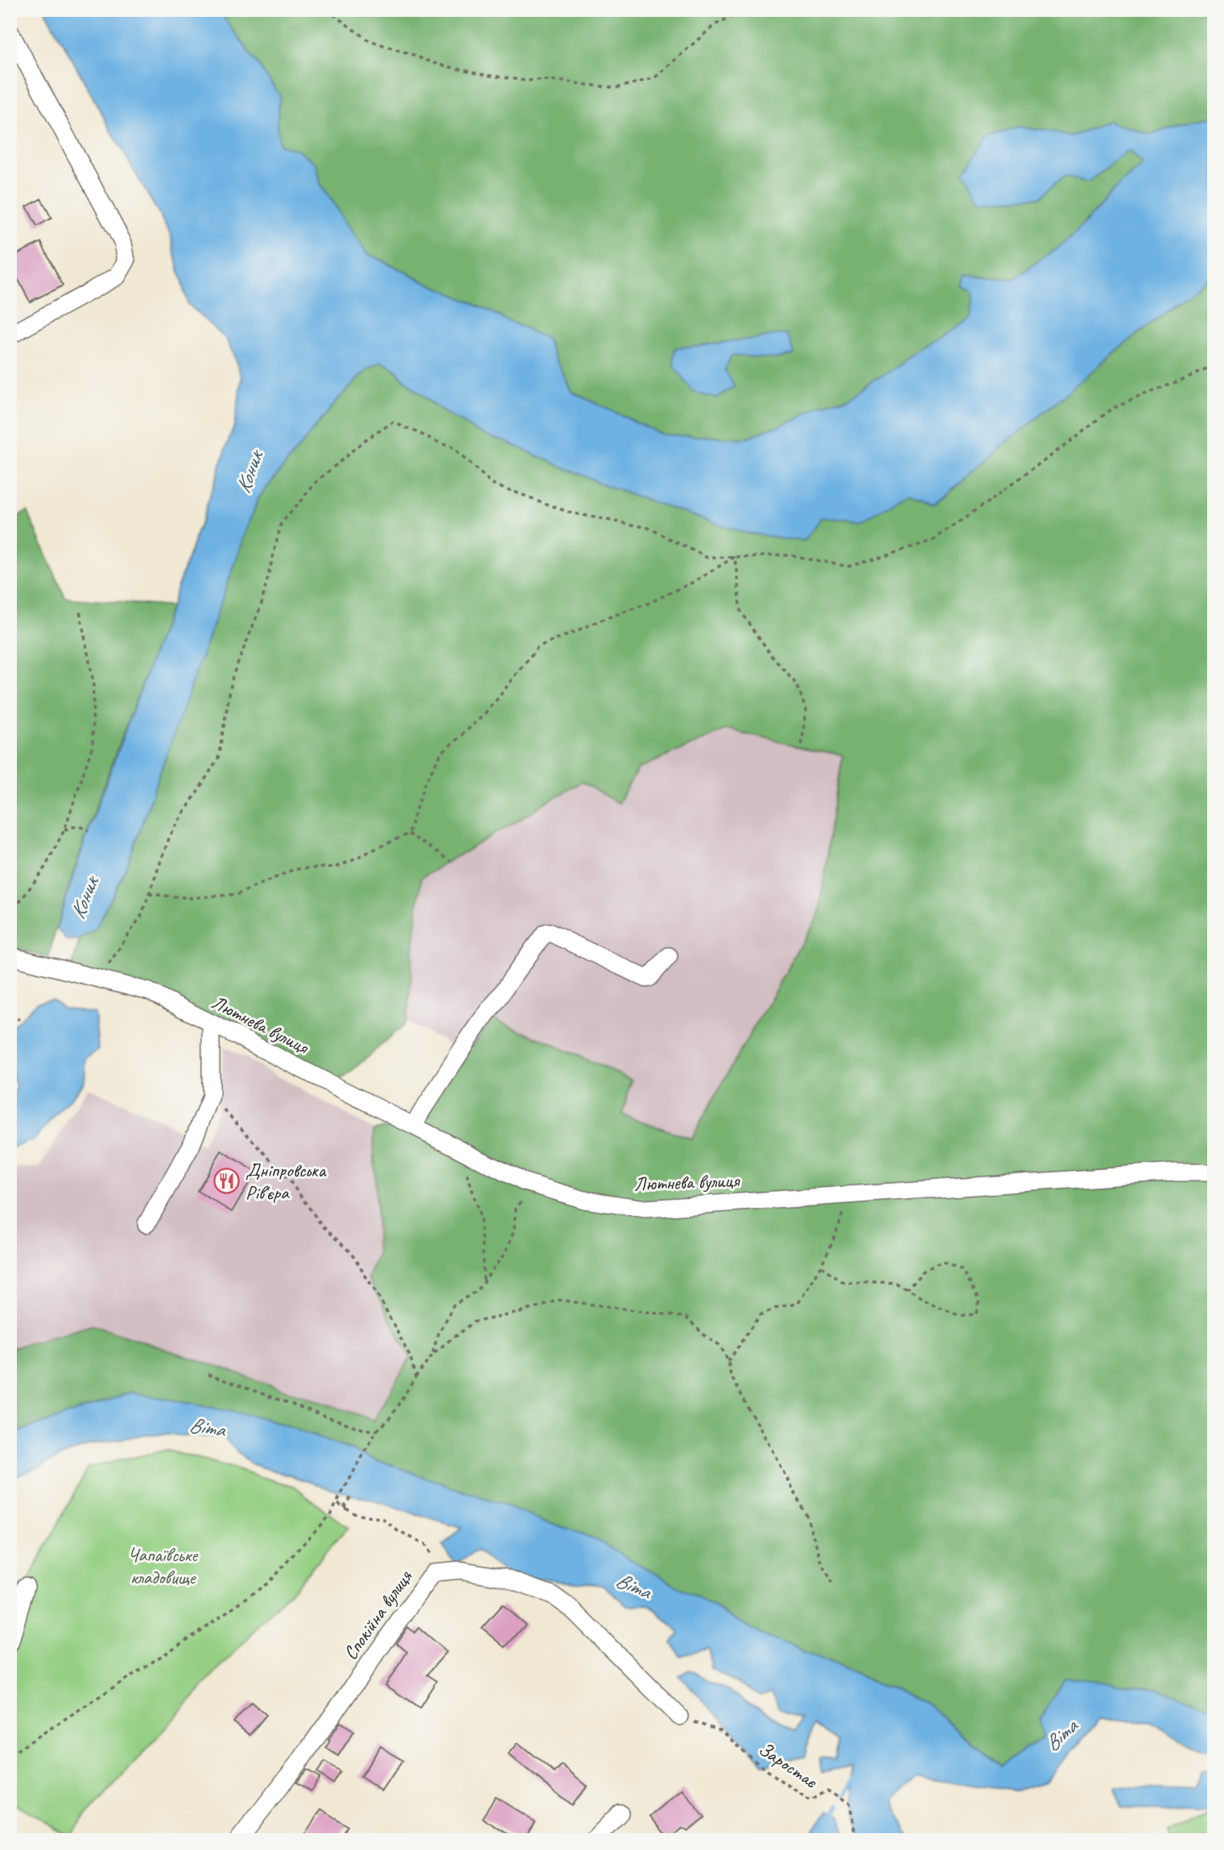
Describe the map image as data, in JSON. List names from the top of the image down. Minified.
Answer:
{"streets":{"street":["Лютнева вулиця","Спокійна вулиця"],"path":["Заростає"]},"crossings":[["Спокійна вулиця","Заростає"]],"water":["Коник","Віта"],"parks":["Чапаївське кладовище"],"places":{"restaurant":["Дніпровська Рів'єра"]}}
